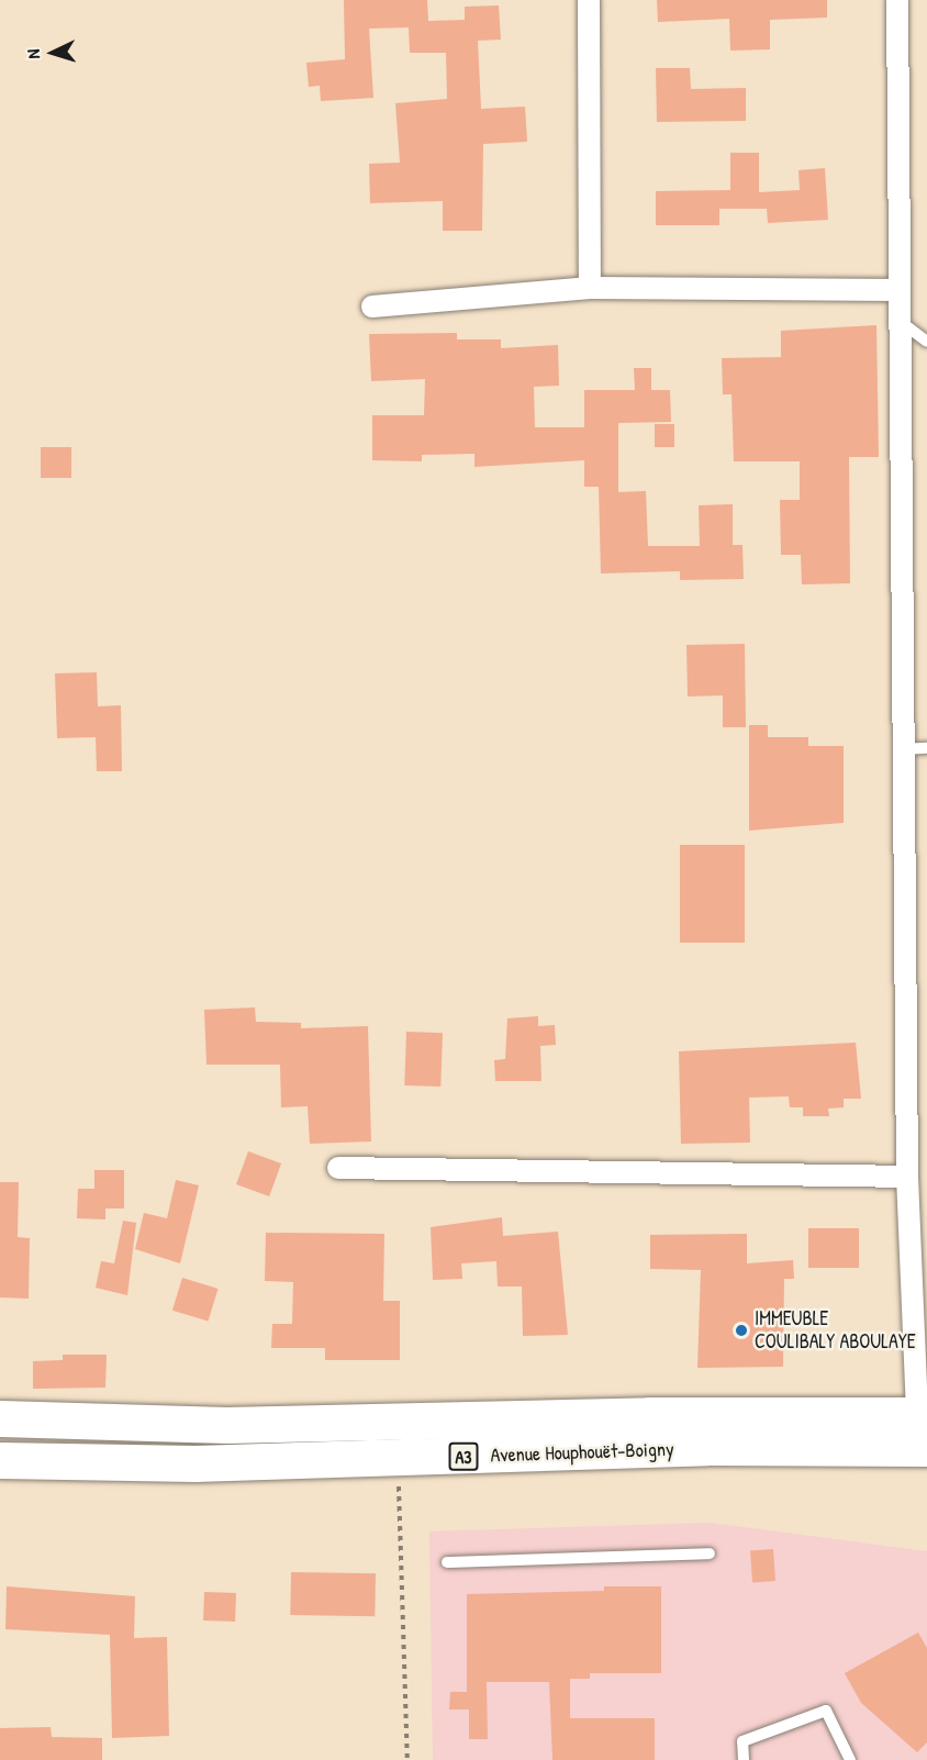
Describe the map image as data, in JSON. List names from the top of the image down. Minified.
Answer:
{"streets":{"highway":["Avenue Houphouët-Boigny","A3"]},"places":["IMMEUBLE COULIBALY ABOULAYE"],"north":"left"}
